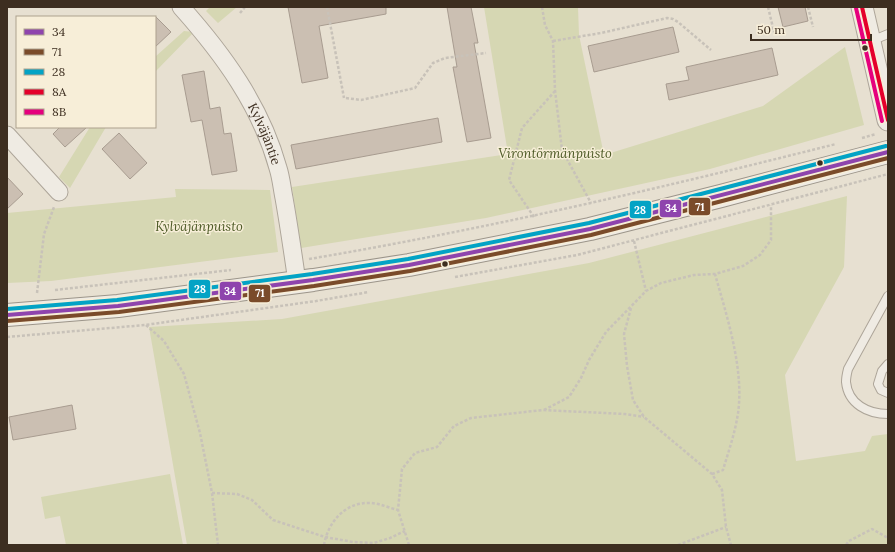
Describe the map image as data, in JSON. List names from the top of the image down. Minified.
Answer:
{"streets":{"street":["Kylväjäntie"]},"parks":["Virontörmänpuisto","Kylväjänpuisto"],"lines":["transit line 8A","transit line 8B","transit line 28","transit line 34","transit line 71"],"legend":["34","71","28","8A","8B"],"scale_bar":"50 m"}
